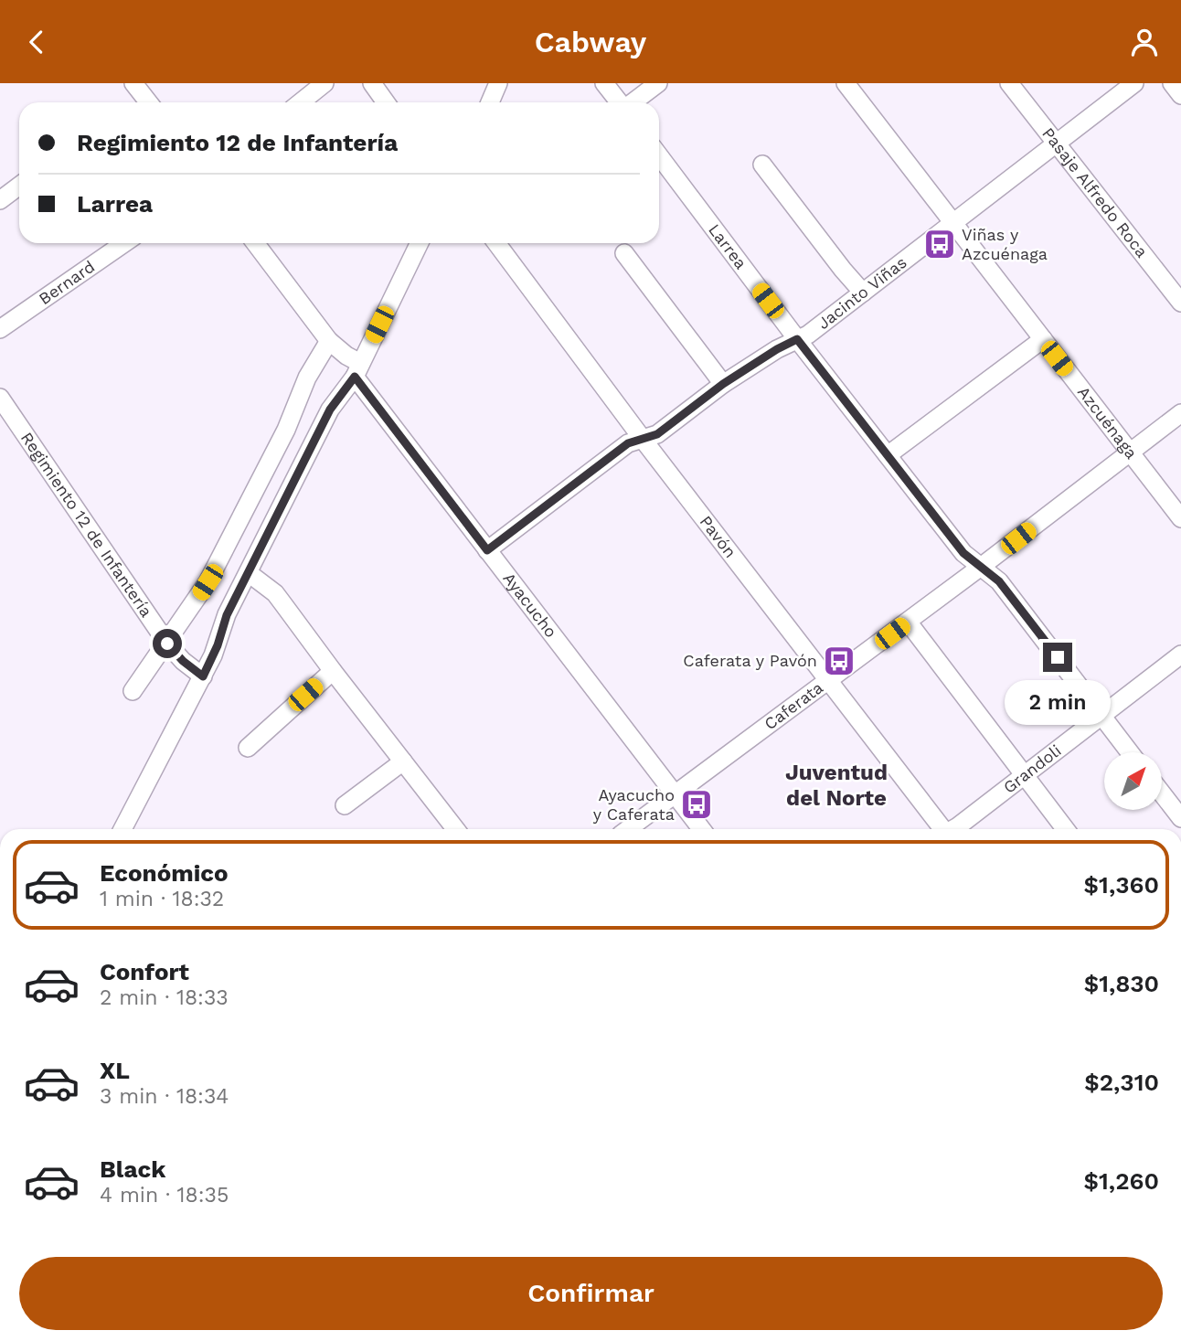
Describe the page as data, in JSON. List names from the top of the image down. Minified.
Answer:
{"streets":{"street":["Pasaje Alfredo Roca","Larrea","Bernard","Jacinto Viñas","Azcuénaga","Regimiento 12 de Infantería","Pavón","Ayacucho","Caferata","Grandoli"]},"crossings":[["Pasaje Alfredo Roca","Jacinto Viñas"],["Larrea","Jacinto Viñas"],["Larrea","Caferata"],["Larrea","Grandoli"],["Jacinto Viñas","Azcuénaga"],["Jacinto Viñas","Pavón"],["Jacinto Viñas","Ayacucho"],["Azcuénaga","Caferata"],["Pavón","Caferata"],["Ayacucho","Caferata"]],"districts":["Juventud del Norte"],"places":{"bus stop":["Viñas y Azcuénaga","Caferata y Pavón","Ayacucho y Caferata"]},"north":"top right","page":{"header":"Cabway","banner":["Regimiento 12 de Infantería","Larrea"],"bubble":"2 min","list":[{"name":"Económico","note":"1 min · 18:32","value":"$1,360"},{"name":"Confort","note":"2 min · 18:33","value":"$1,830"},{"name":"XL","note":"3 min · 18:34","value":"$2,310"},{"name":"Black","note":"4 min · 18:35","value":"$1,260"}],"buttons":"Confirmar"}}
